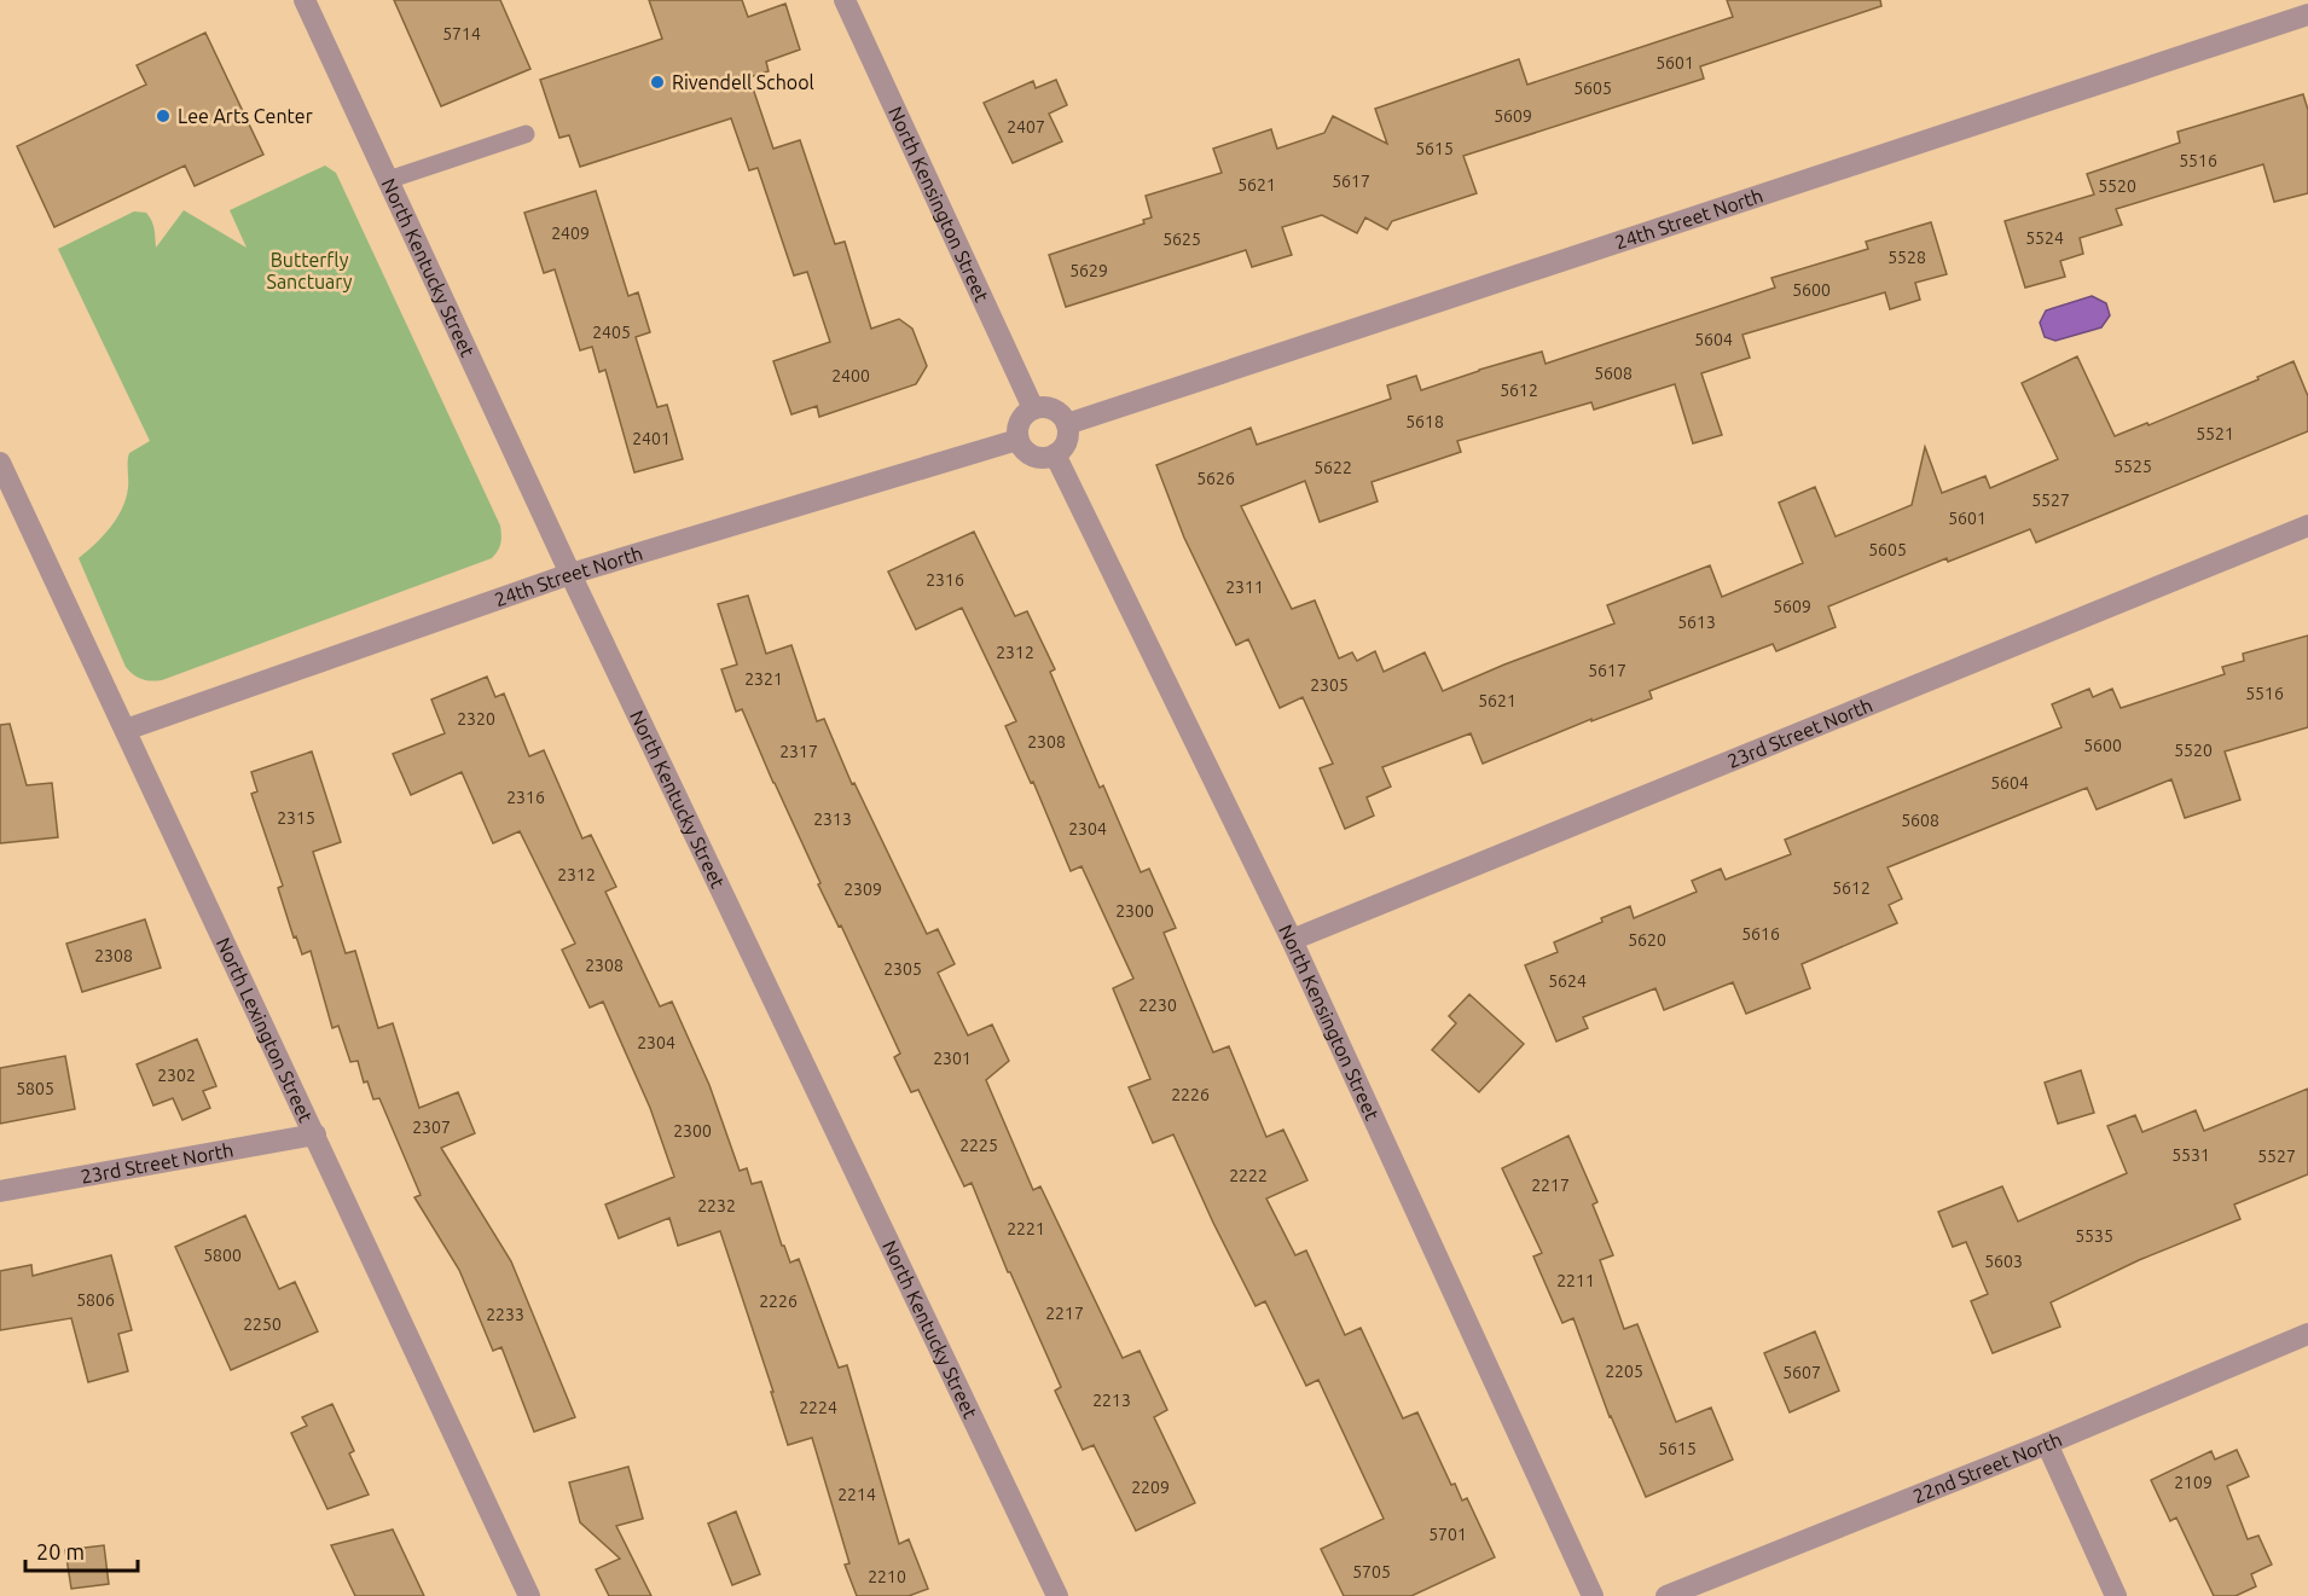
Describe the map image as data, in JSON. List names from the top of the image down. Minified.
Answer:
{"streets":{"street":["North Kensington Street","24th Street North","North Kentucky Street","23rd Street North","North Lexington Street","22nd Street North"]},"crossings":[["North Kensington Street","24th Street North"],["North Kensington Street","23rd Street North"],["24th Street North","North Kentucky Street"],["24th Street North","North Lexington Street"],["23rd Street North","North Lexington Street"]],"parks":["Butterfly Sanctuary"],"places":["Rivendell School","Lee Arts Center"],"house_numbers":["5714","5601","5605","5609","2407","5615","5516","5617","5621","5520","2409","5524","5625","5528","5629","5600","2405","5604","5608","2400","5612","5618","5521","2401","5525","5622","5626","5527","5601","5605","2316","2311","5609","5613","2312","5617","2321","2305","5516","5621","2320","2308","5600","5520","2317","5604","2316","2315","2313","5608","2304","2312","5612","2309","2300","5616","5620","2308","2308","2305","5624","2230","2304","2301","2302","5805","2226","2307","2300","2225","5531","5527","2222","2217","2232","2221","5535","5800","5603","2211","5806","2226","2217","2233","2250","2205","5607","2213","2224","5615","2109","2209","2214","5701","5705","2210"],"scale_bar":"20 m"}
